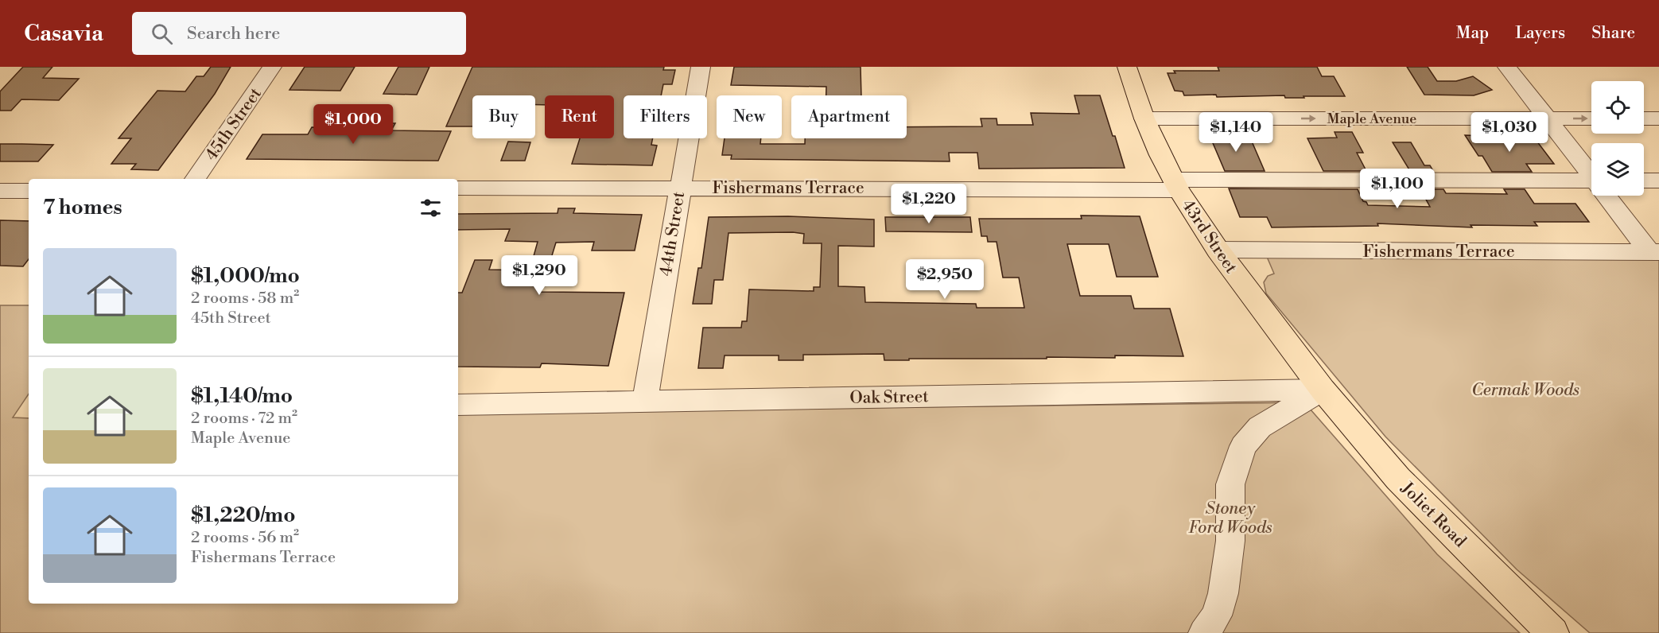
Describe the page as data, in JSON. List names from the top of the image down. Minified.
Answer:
{"streets":{"main road":["43rd Street","Joliet Road"],"street":["Maple Avenue","45th Street","Fishermans Terrace","44th Street","Oak Street"]},"crossings":[["Maple Avenue","43rd Street"],["Fishermans Terrace","44th Street"],["Fishermans Terrace","43rd Street"],["44th Street","Oak Street"],["43rd Street","Oak Street"],["43rd Street","Joliet Road"],["Oak Street","Joliet Road"]],"one_way":["Maple Avenue"],"parks":["Cermak Woods","Stoney Ford Woods"],"page":{"header":"Casavia","search":"Search here","nav":["Map","Layers","Share"],"chip":["Buy","Rent","Filters","New","Apartment"],"price":["$1,000","$1,140","$1,030","$1,100","$1,220","$1,290","$2,950"],"heading":"7 homes","list":[{"name":"$1,000/mo","note":"2 rooms · 58 m² · 45th Street"},{"name":"$1,140/mo","note":"2 rooms · 72 m² · Maple Avenue"},{"name":"$1,220/mo","note":"2 rooms · 56 m² · Fishermans Terrace"}]}}
